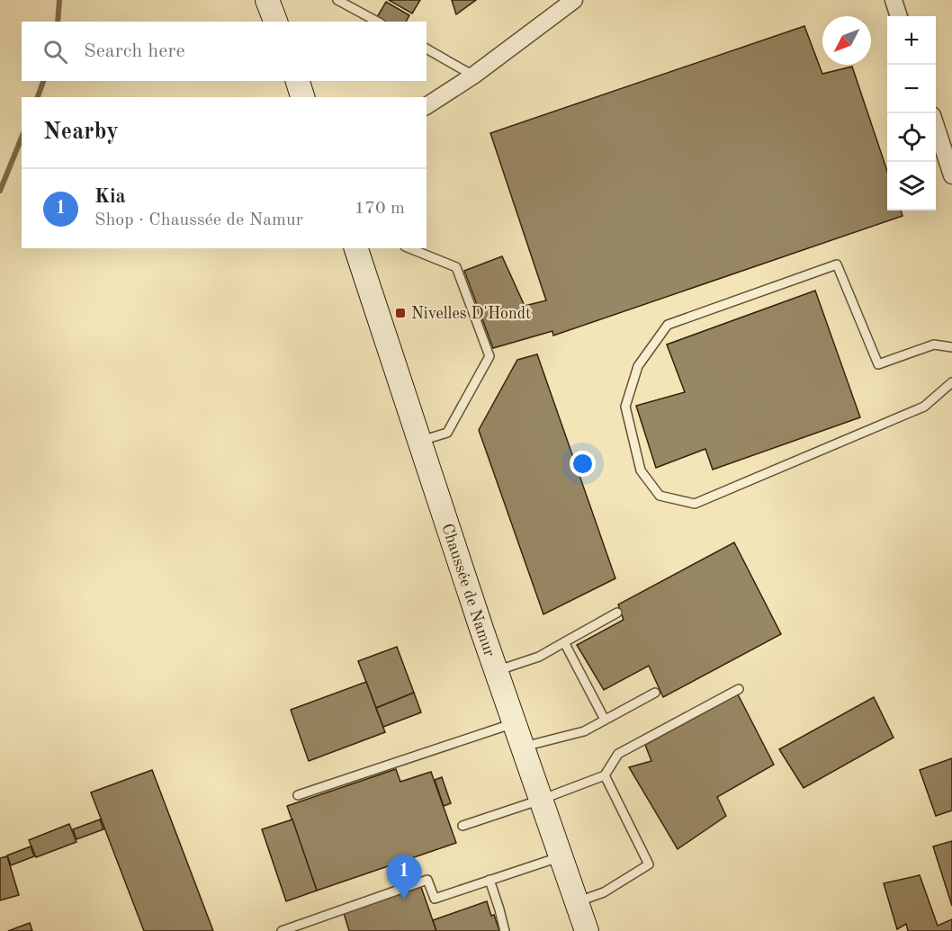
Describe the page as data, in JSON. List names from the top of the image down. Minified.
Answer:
{"streets":{"main road":["Chaussée de Namur"]},"places":{"transit":["Nivelles D'Hondt"]},"north":"bottom left","page":{"map_buttons":["+","−"],"search":"Search here","heading":"Nearby","list":[{"mark":"1","name":"Kia","note":"Shop · Chaussée de Namur","value":"170 m"}],"pins":"1"}}
